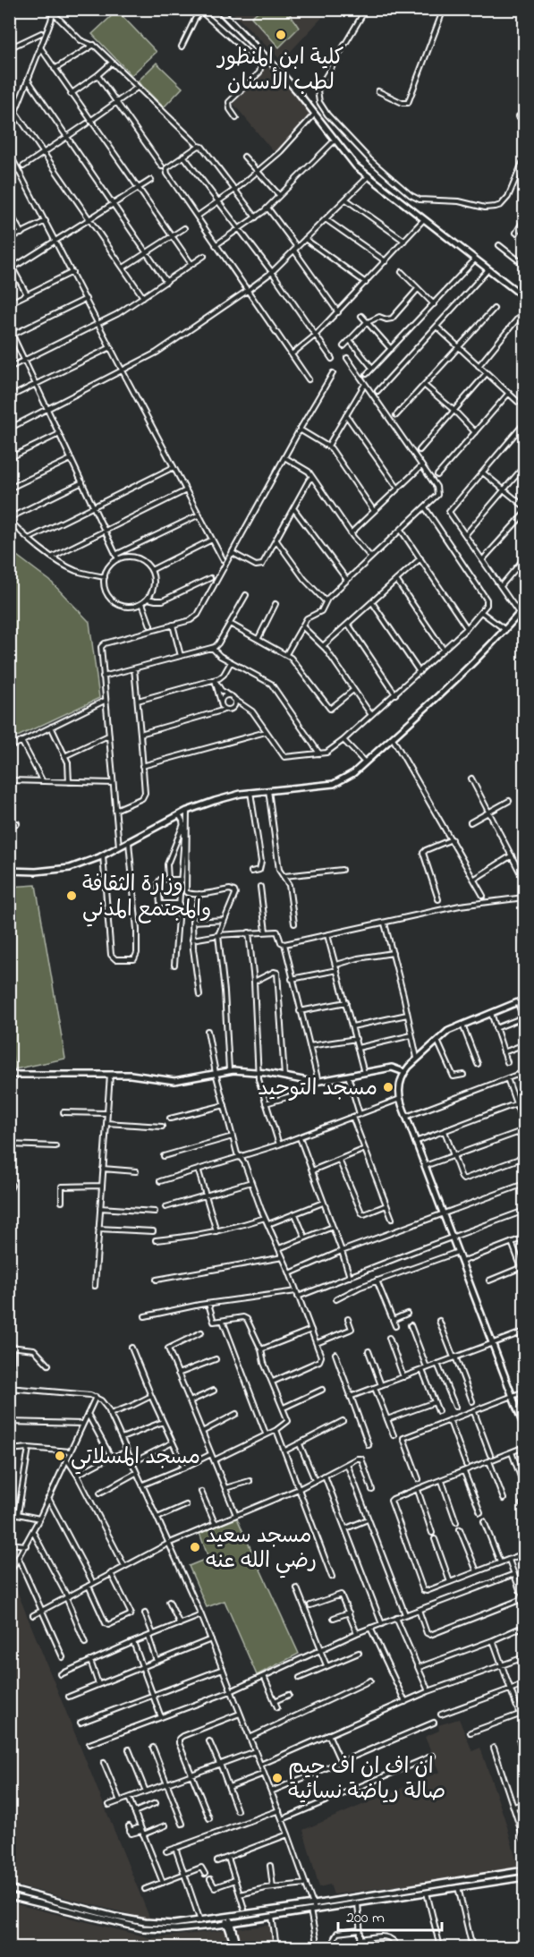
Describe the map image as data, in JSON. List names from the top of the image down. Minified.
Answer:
{"places":["كلية ابن المنظور لطب الأسنان","وزارة الثقافة والمجتمع المدني","مسجد التوحيد","مسجد المسلاتي","مسجد سعيد رضي الله عنه","ان اف ان اف جيم صالة رياضة نسائية"],"scale_bar":"200 m"}
